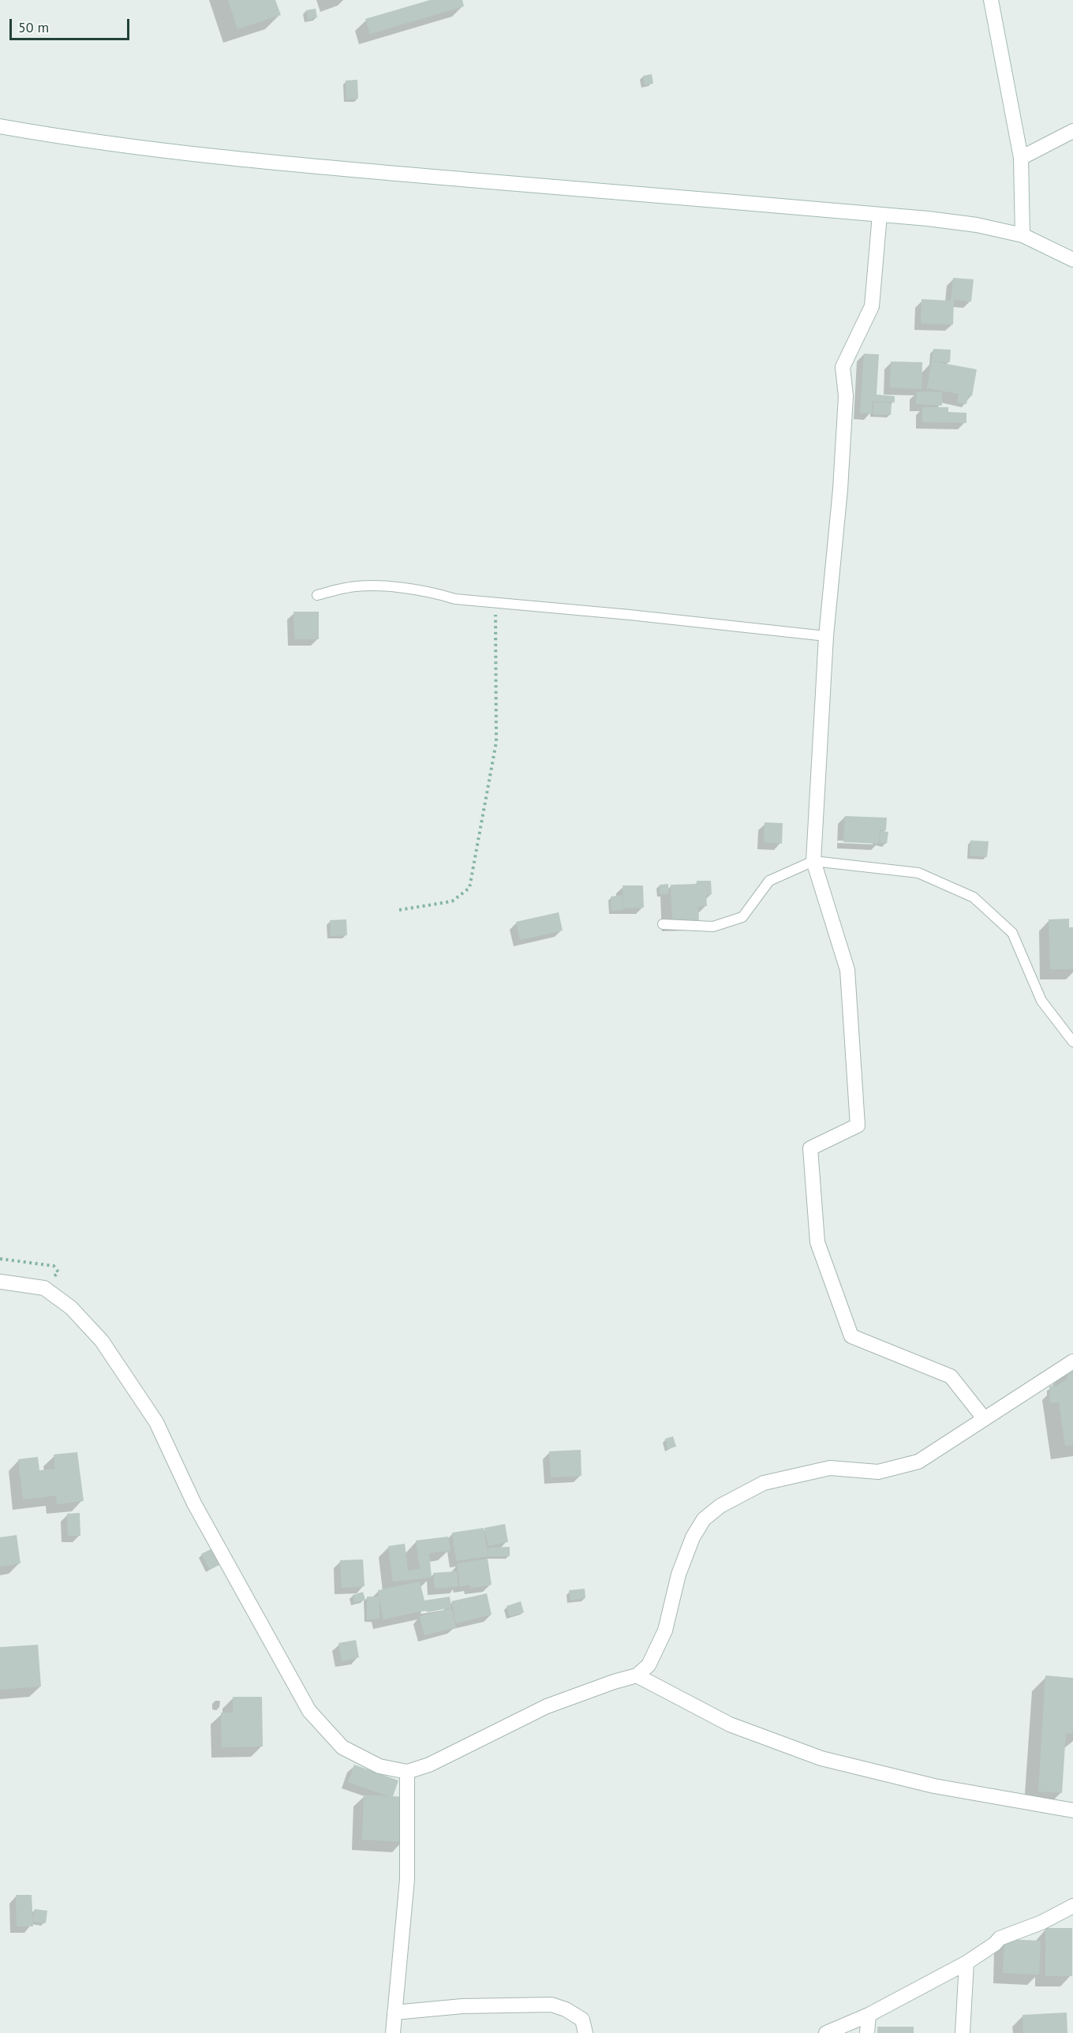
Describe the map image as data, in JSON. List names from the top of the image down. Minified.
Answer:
{"scale_bar":"50 m"}
